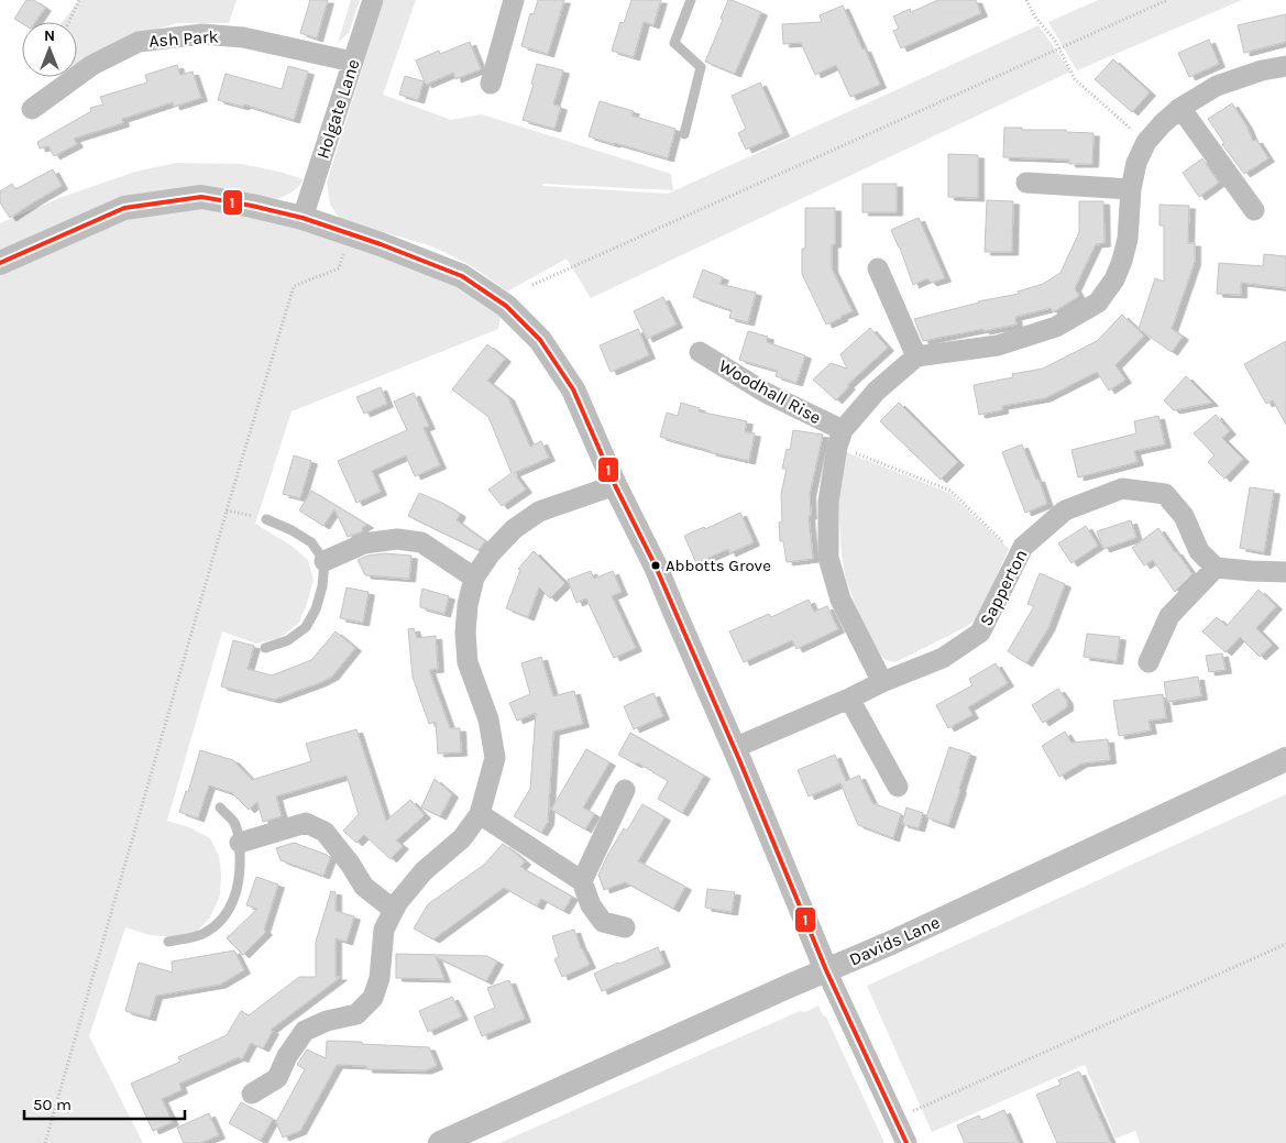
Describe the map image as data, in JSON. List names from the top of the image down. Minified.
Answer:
{"streets":{"street":["Ash Park","Holgate Lane","Woodhall Rise","Sapperton","Davids Lane"]},"crossings":[["Ash Park","Holgate Lane"]],"places":["Abbotts Grove"],"lines":["transit line 1"],"scale_bar":"50 m","north":"top"}
